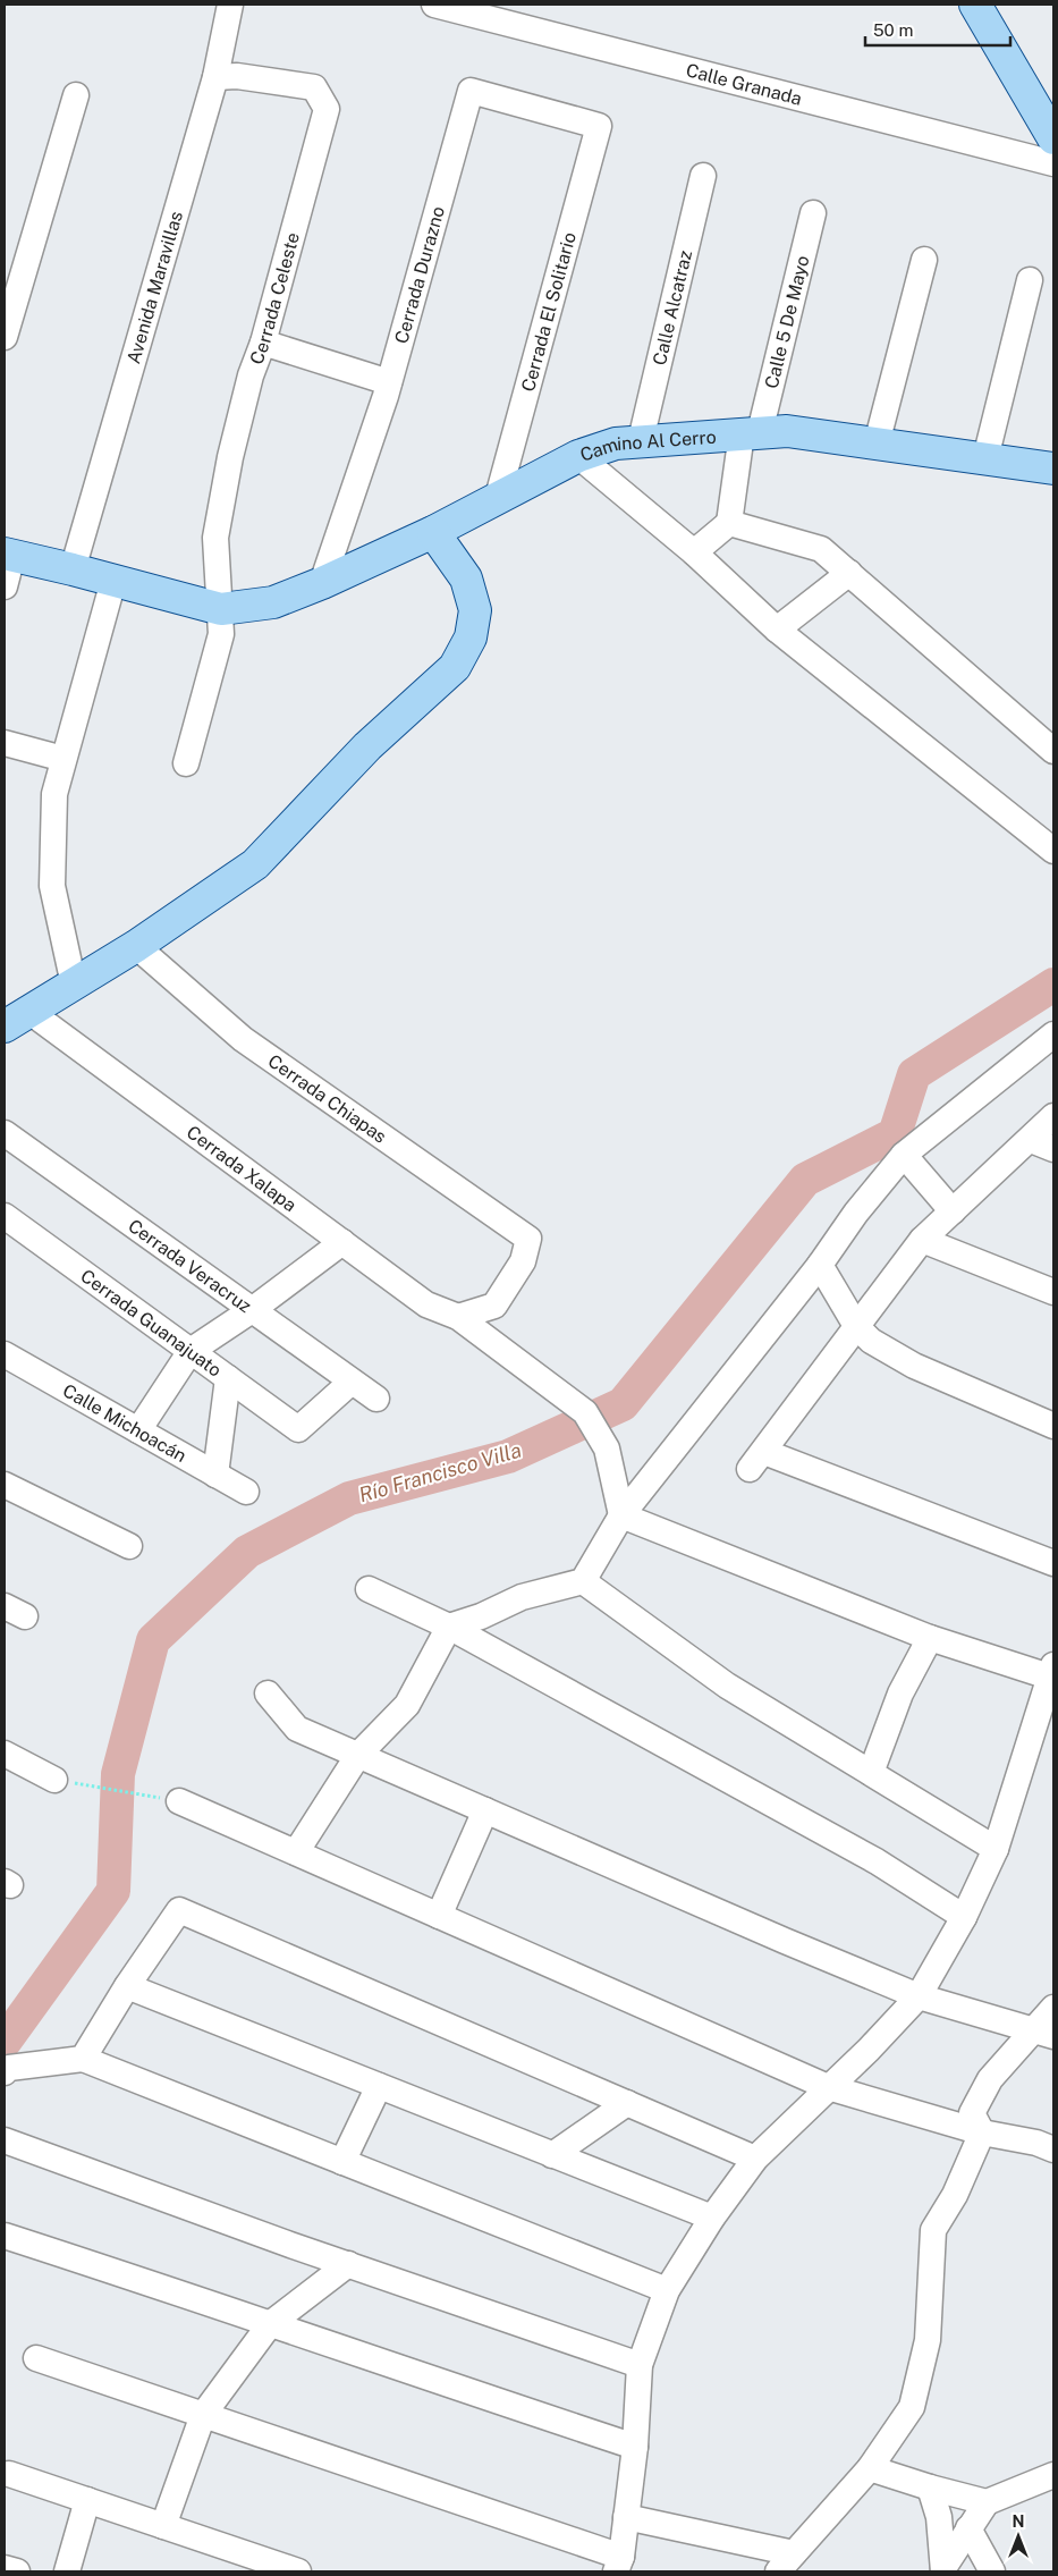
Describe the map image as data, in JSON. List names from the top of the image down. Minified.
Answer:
{"streets":{"main road":["Camino Al Cerro"],"street":["Calle Granada","Cerrada Durazno","Avenida Maravillas","Cerrada Celeste","Calle Alcatraz","Cerrada El Solitario","Calle 5 De Mayo","Cerrada Chiapas","Cerrada Xalapa","Cerrada Veracruz","Cerrada Guanajuato","Calle Michoacán"]},"crossings":[["Cerrada Durazno","Cerrada El Solitario"],["Cerrada Durazno","Camino Al Cerro"],["Avenida Maravillas","Cerrada Celeste"],["Cerrada Celeste","Camino Al Cerro"],["Calle Alcatraz","Camino Al Cerro"],["Cerrada El Solitario","Camino Al Cerro"],["Calle 5 De Mayo","Camino Al Cerro"],["Cerrada Chiapas","Cerrada Xalapa"],["Cerrada Veracruz","Cerrada Guanajuato"]],"water":["Río Francisco Villa"],"scale_bar":"50 m","north":"top"}
